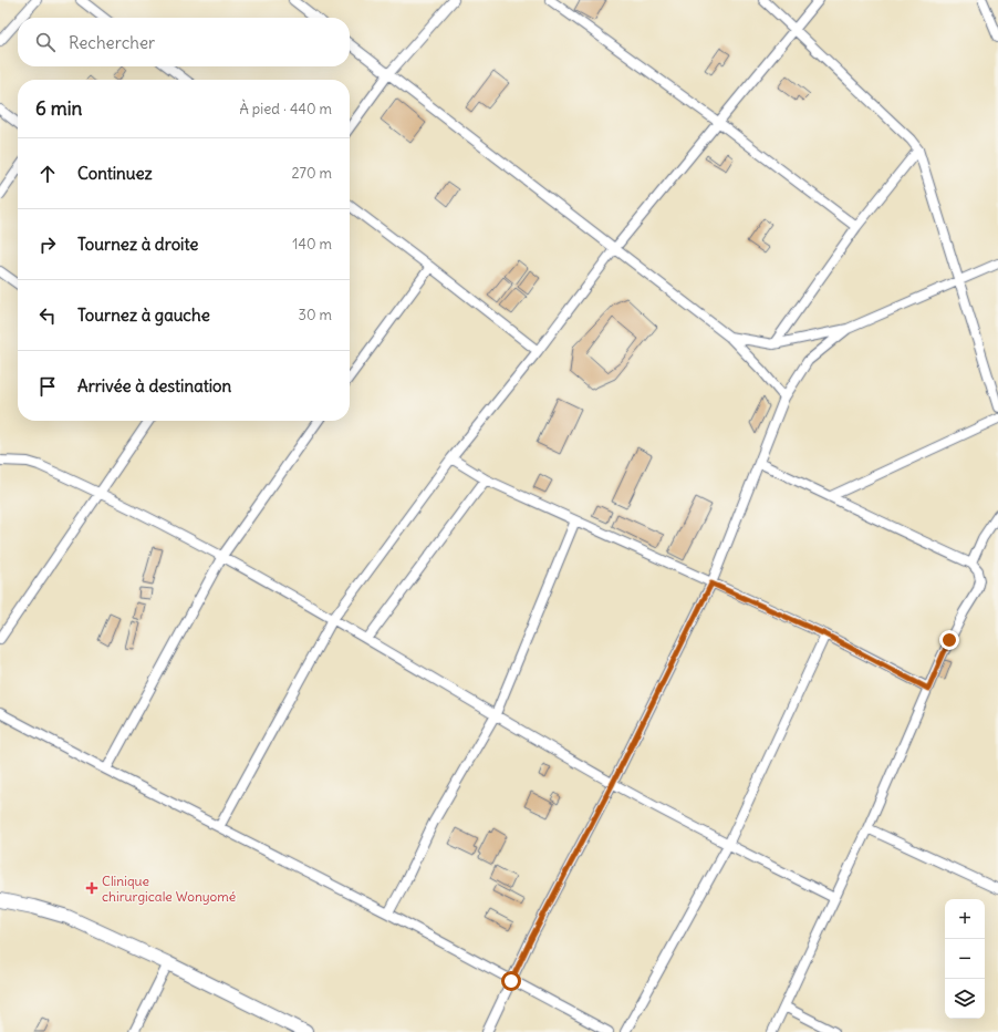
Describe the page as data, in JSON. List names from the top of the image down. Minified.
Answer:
{"places":{"health":["Clinique chirurgicale Wonyomé"]},"page":{"search":"Rechercher","heading":["6 min","À pied · 440 m"],"list":[["Continuez","270 m"],["Tournez à droite","140 m"],["Tournez à gauche","30 m"],"Arrivée à destination"],"map_buttons":["+","−"]}}
